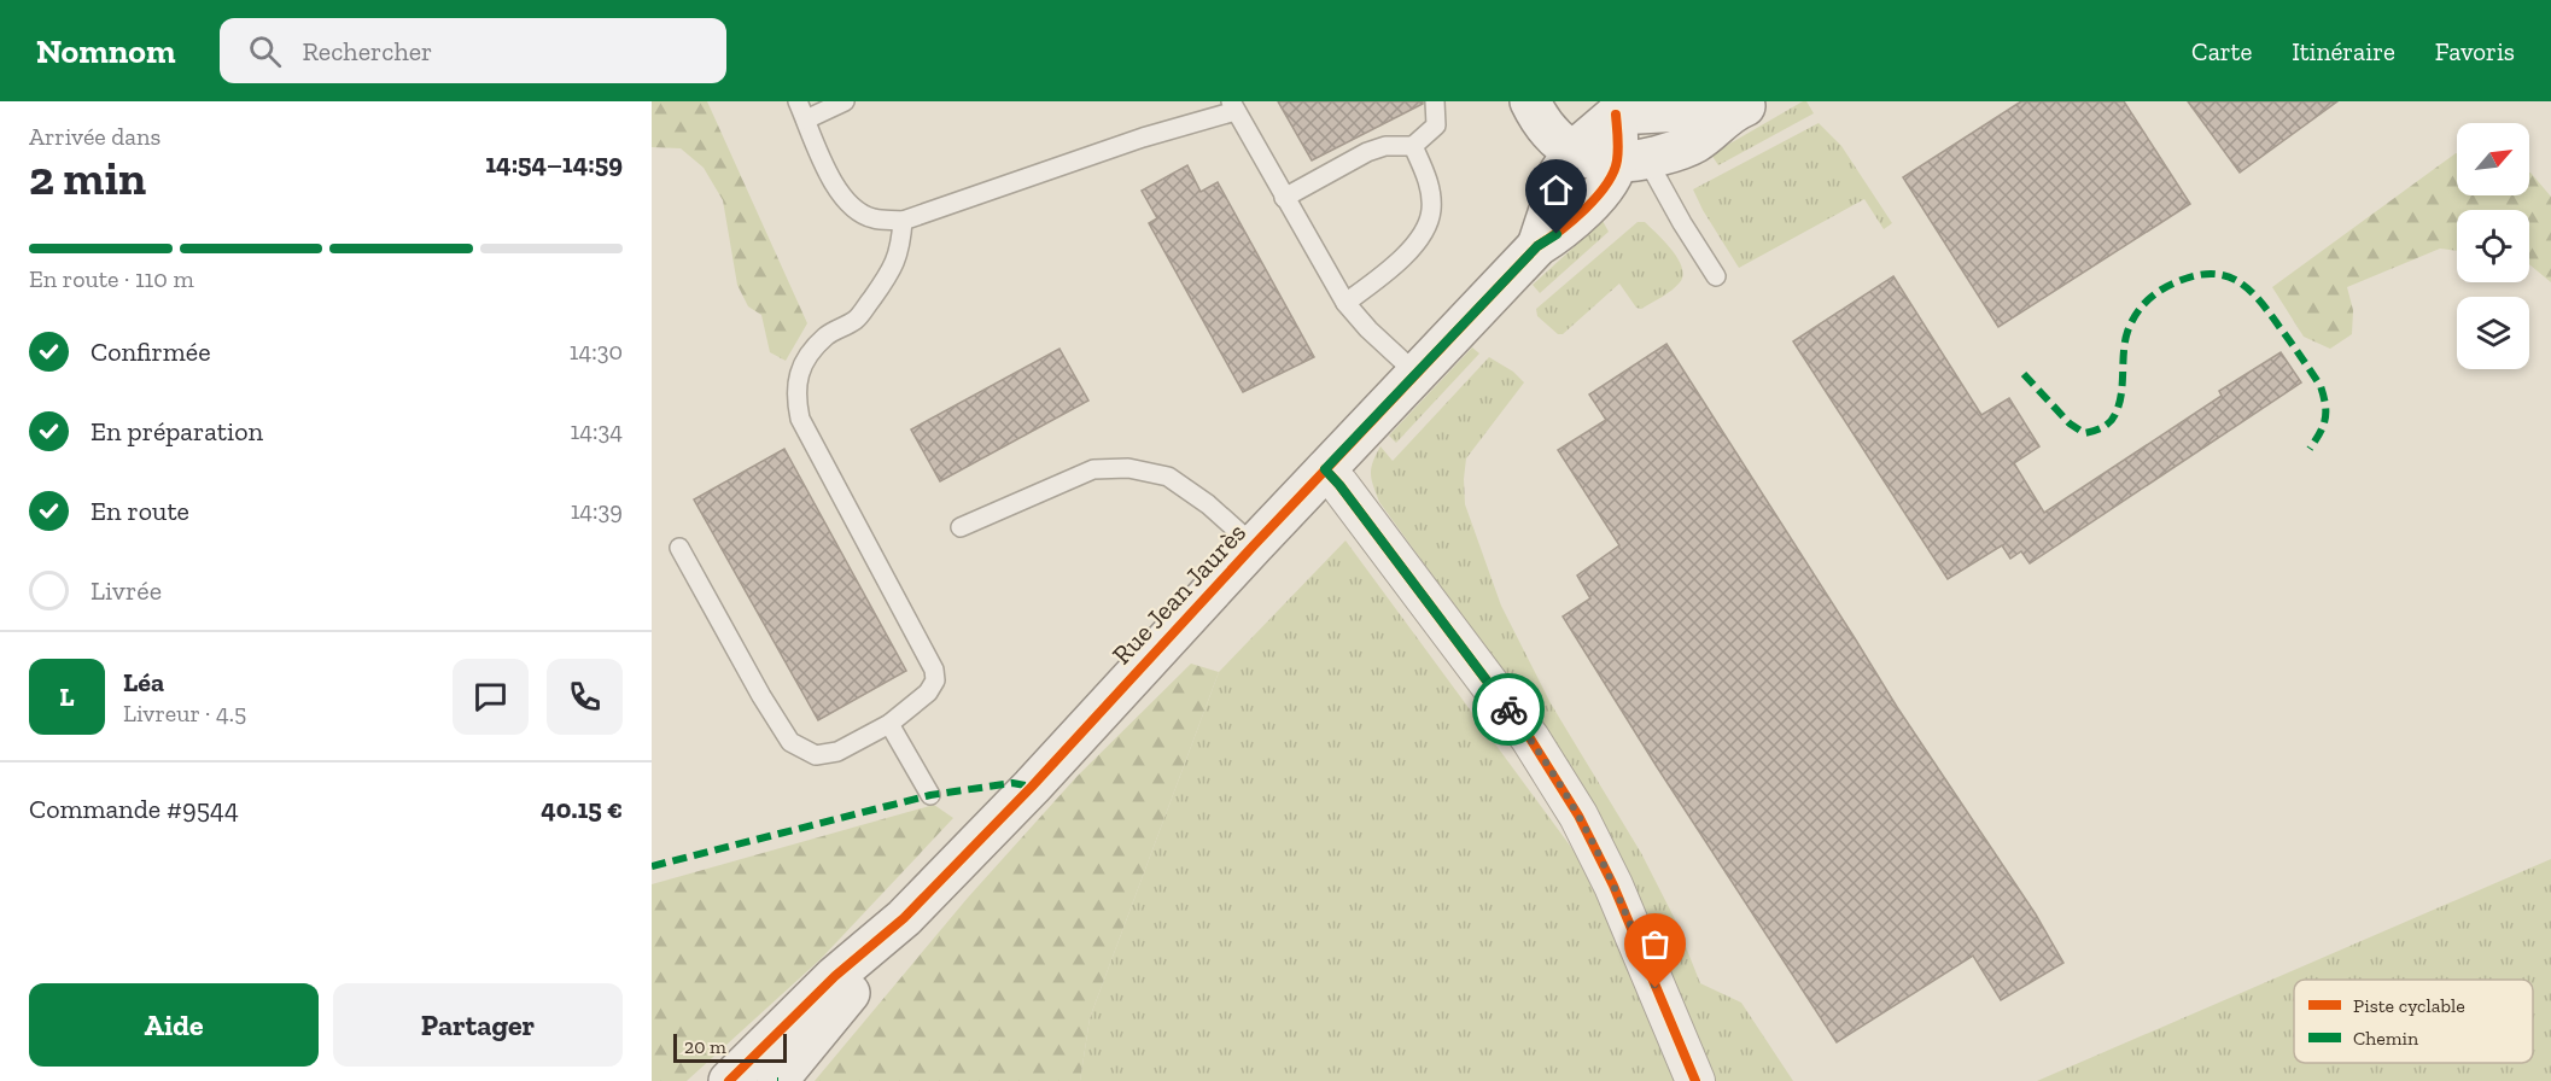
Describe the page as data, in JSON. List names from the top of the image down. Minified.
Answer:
{"streets":{"street":["Rue Jean Jaurès"]},"legend":["Piste cyclable","Chemin"],"scale_bar":"20 m","north":"top right","page":{"header":"Nomnom","search":"Rechercher","nav":["Carte","Itinéraire","Favoris"],"heading":["2 min","Arrivée dans","14:54–14:59"],"panel":["Léa","Livreur · 4.5","Commande #9544","40.15 €"],"bar":"En route · 110 m","list":[["Confirmée","14:30"],["En préparation","14:34"],["En route","14:39"],"Livrée"],"round":"L","buttons":["Aide","Partager"],"scale":"20 m"}}
